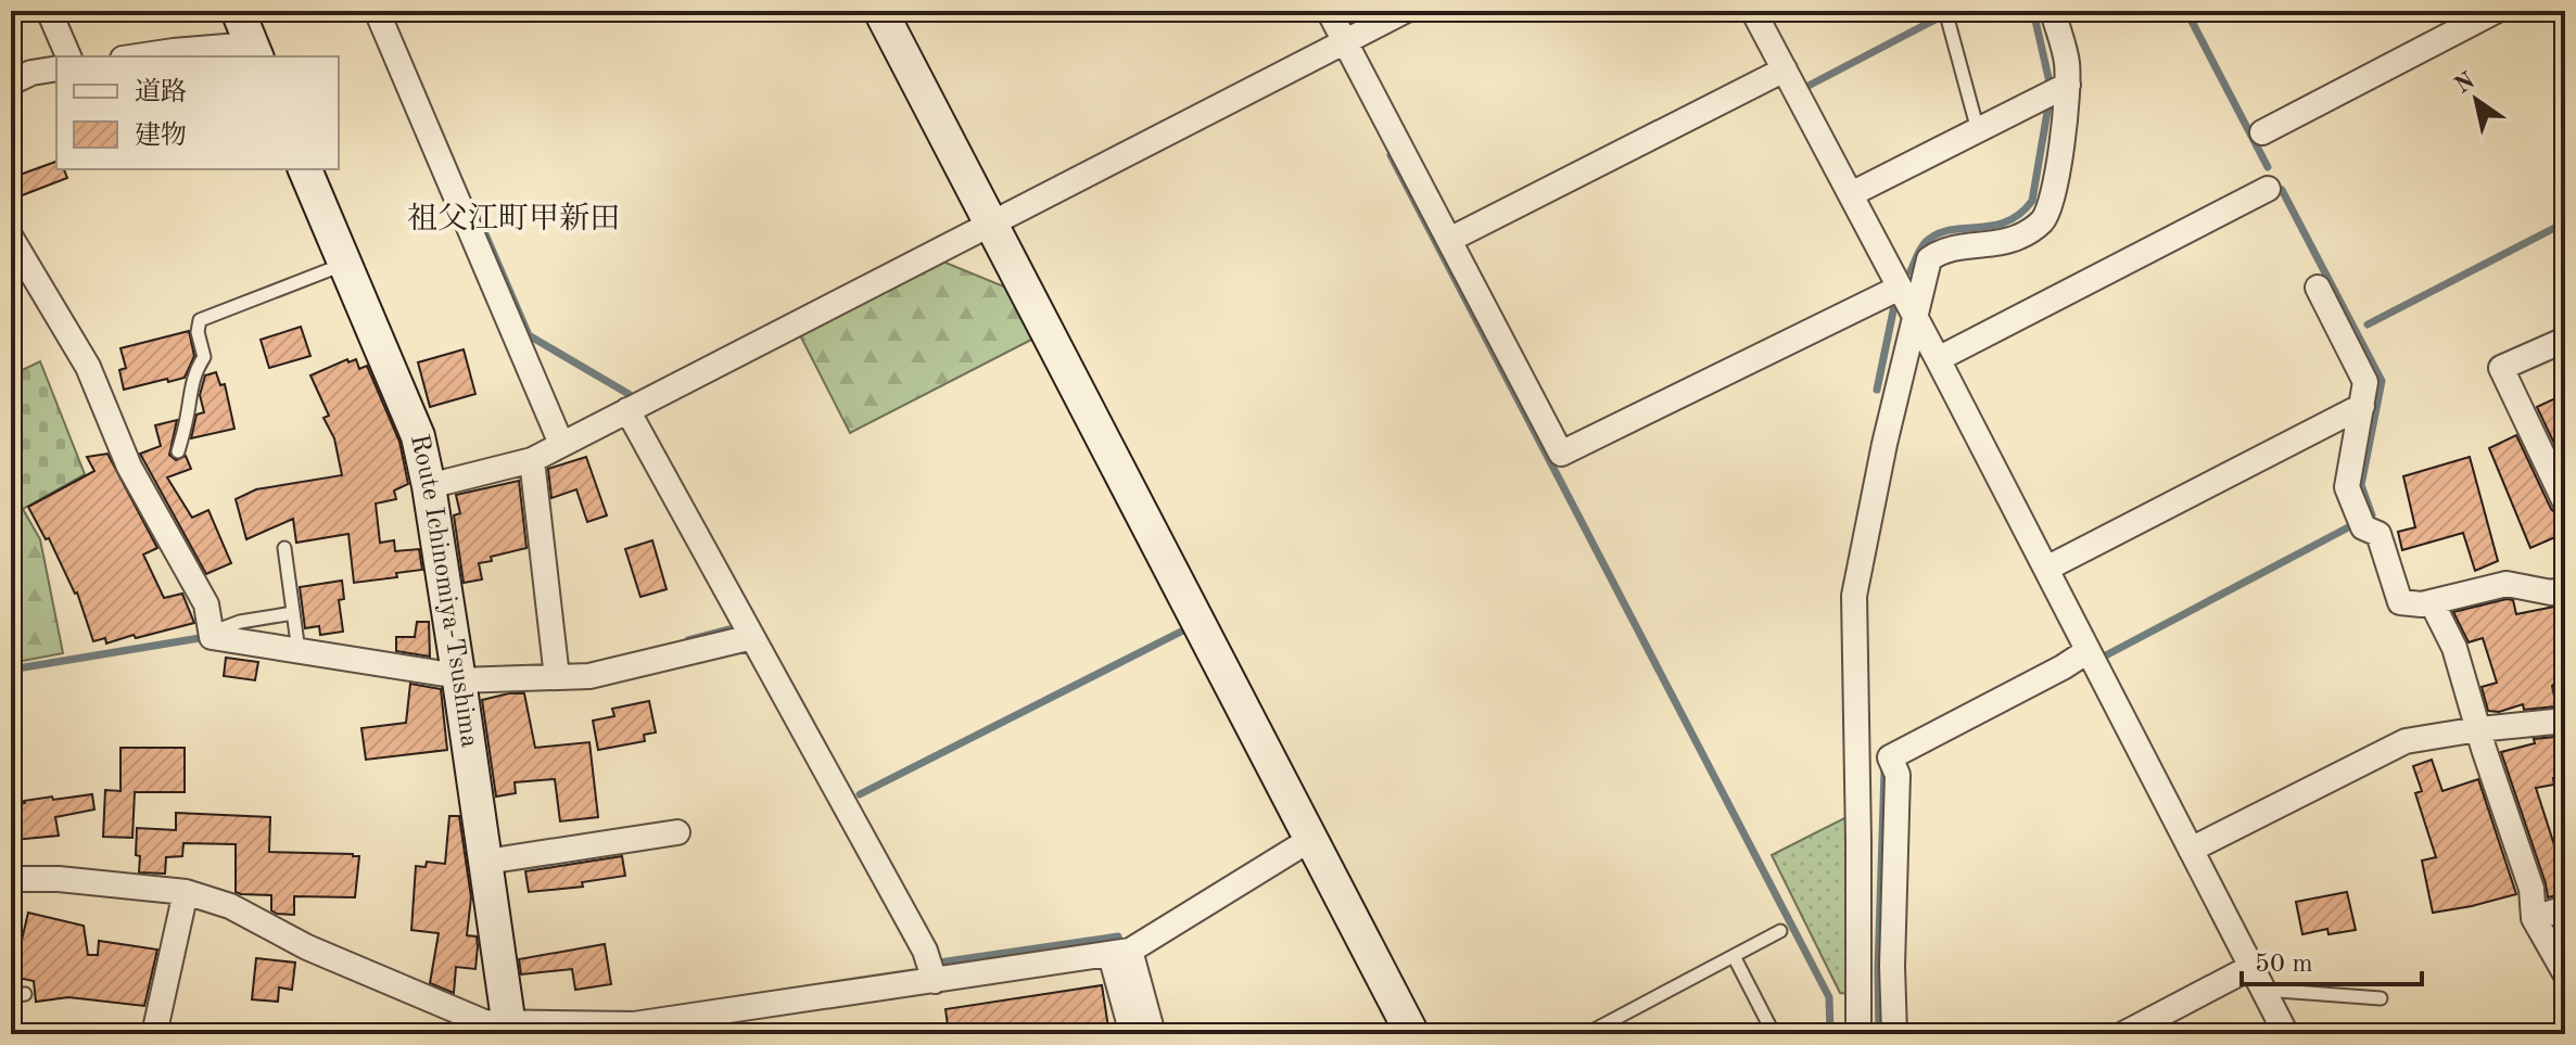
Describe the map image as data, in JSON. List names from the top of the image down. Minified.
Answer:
{"streets":{"street":["Route Ichinomiya-Tsushima"]},"districts":["祖父江町甲新田"],"legend":["道路","建物"],"scale_bar":"50 m","north":"top left"}
